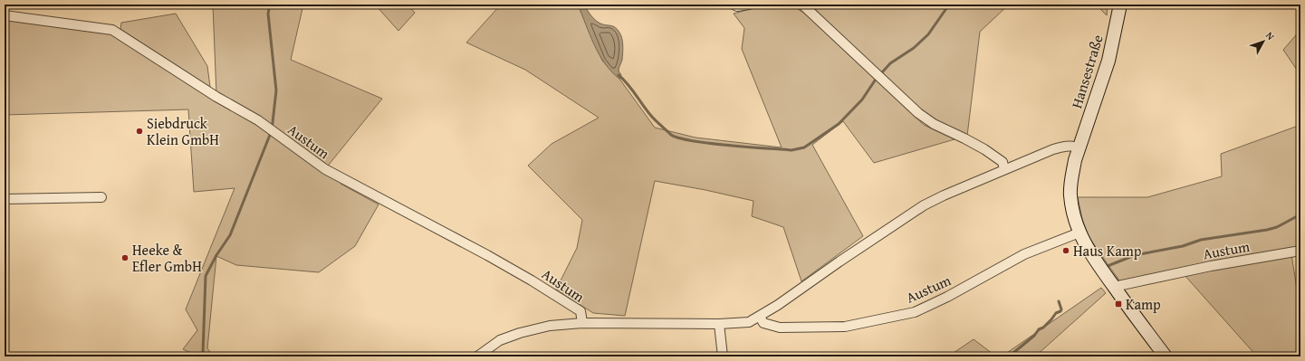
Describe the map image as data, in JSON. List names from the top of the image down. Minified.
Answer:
{"streets":{"street":["Hansestraße","Austum"]},"crossings":[["Hansestraße","Austum"]],"places":{"other":["Siebdruck Klein GmbH","Haus Kamp","Heeke & Efler GmbH"],"transit":["Kamp"]},"north":"top right"}
